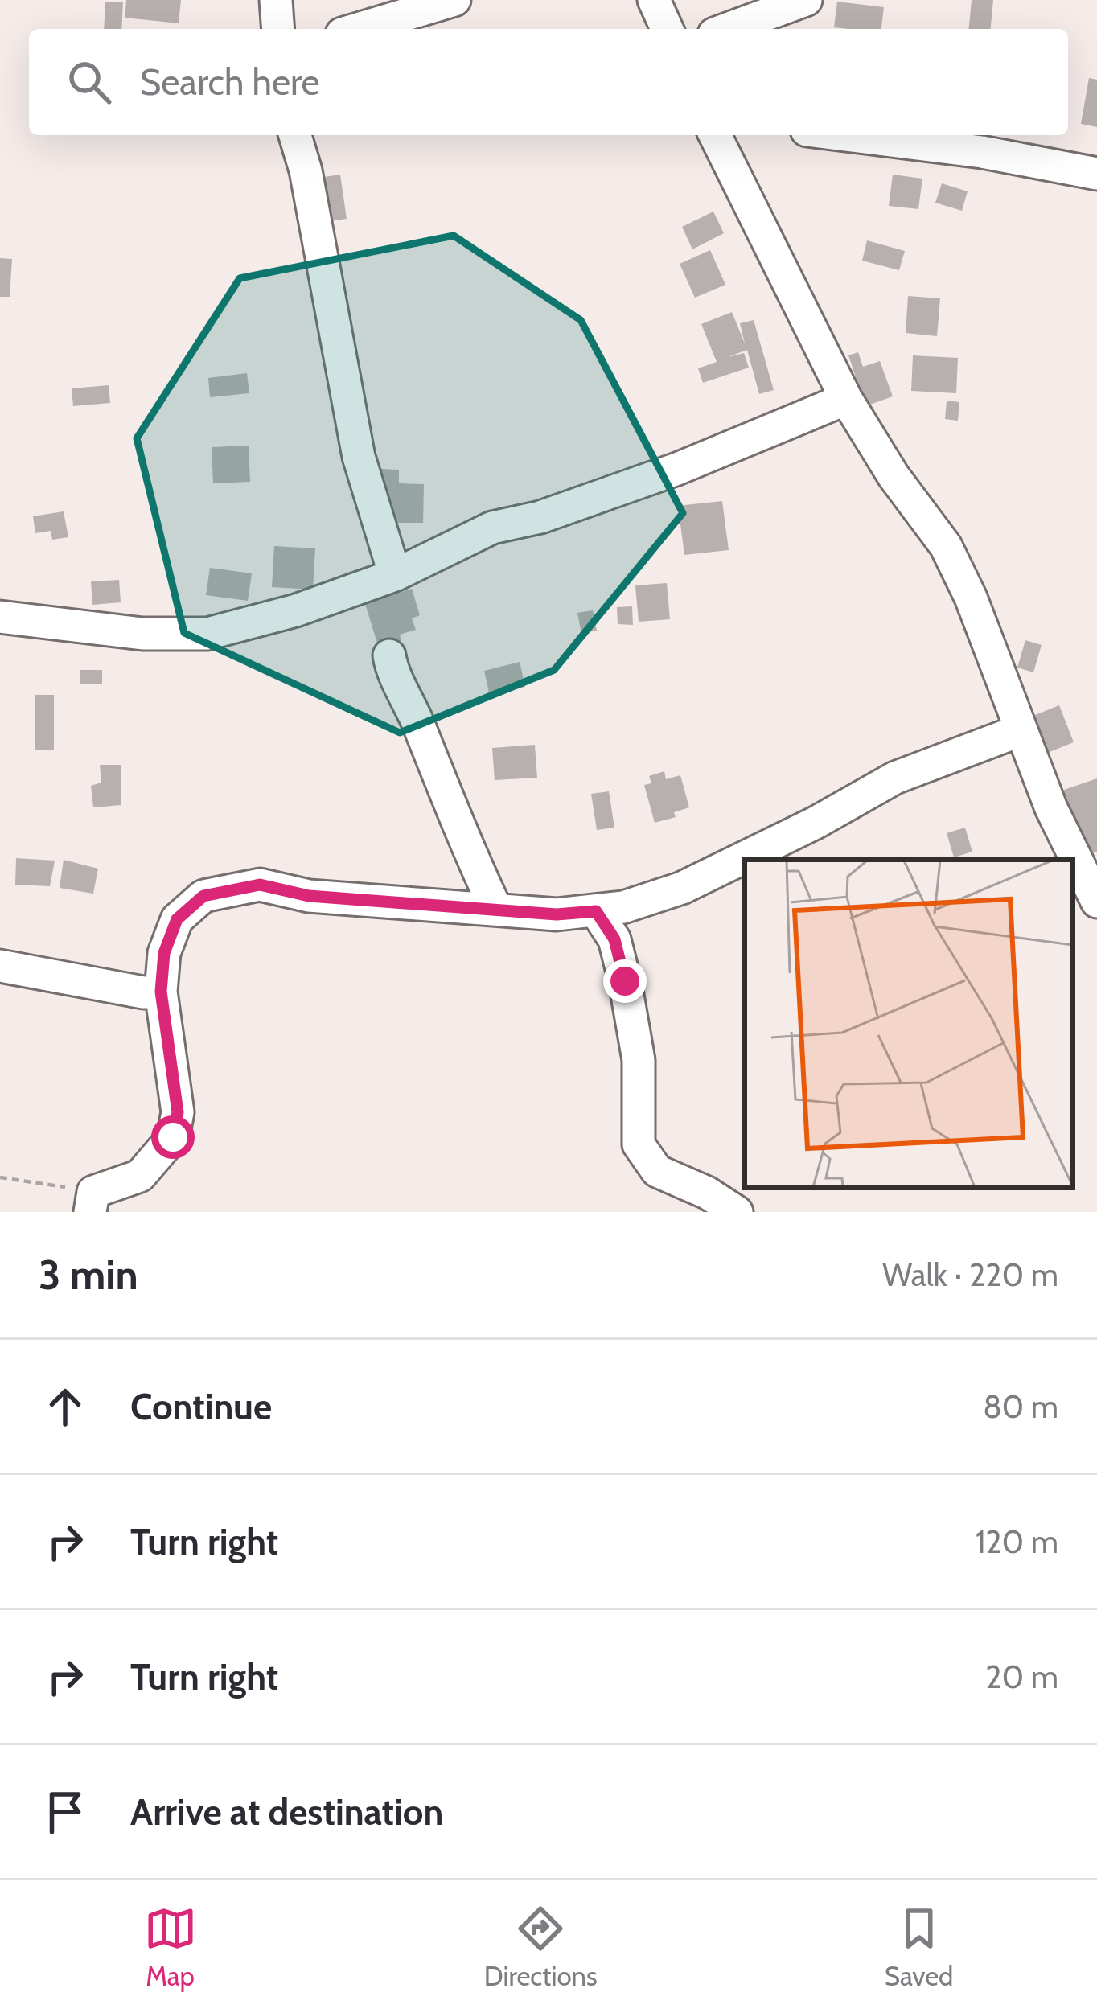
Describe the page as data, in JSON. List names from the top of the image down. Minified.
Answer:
{"page":{"search":"Search here","heading":["3 min","Walk · 220 m"],"list":[["Continue","80 m"],["Turn right","120 m"],["Turn right","20 m"],"Arrive at destination"],"nav":["Map","Directions","Saved"]}}
